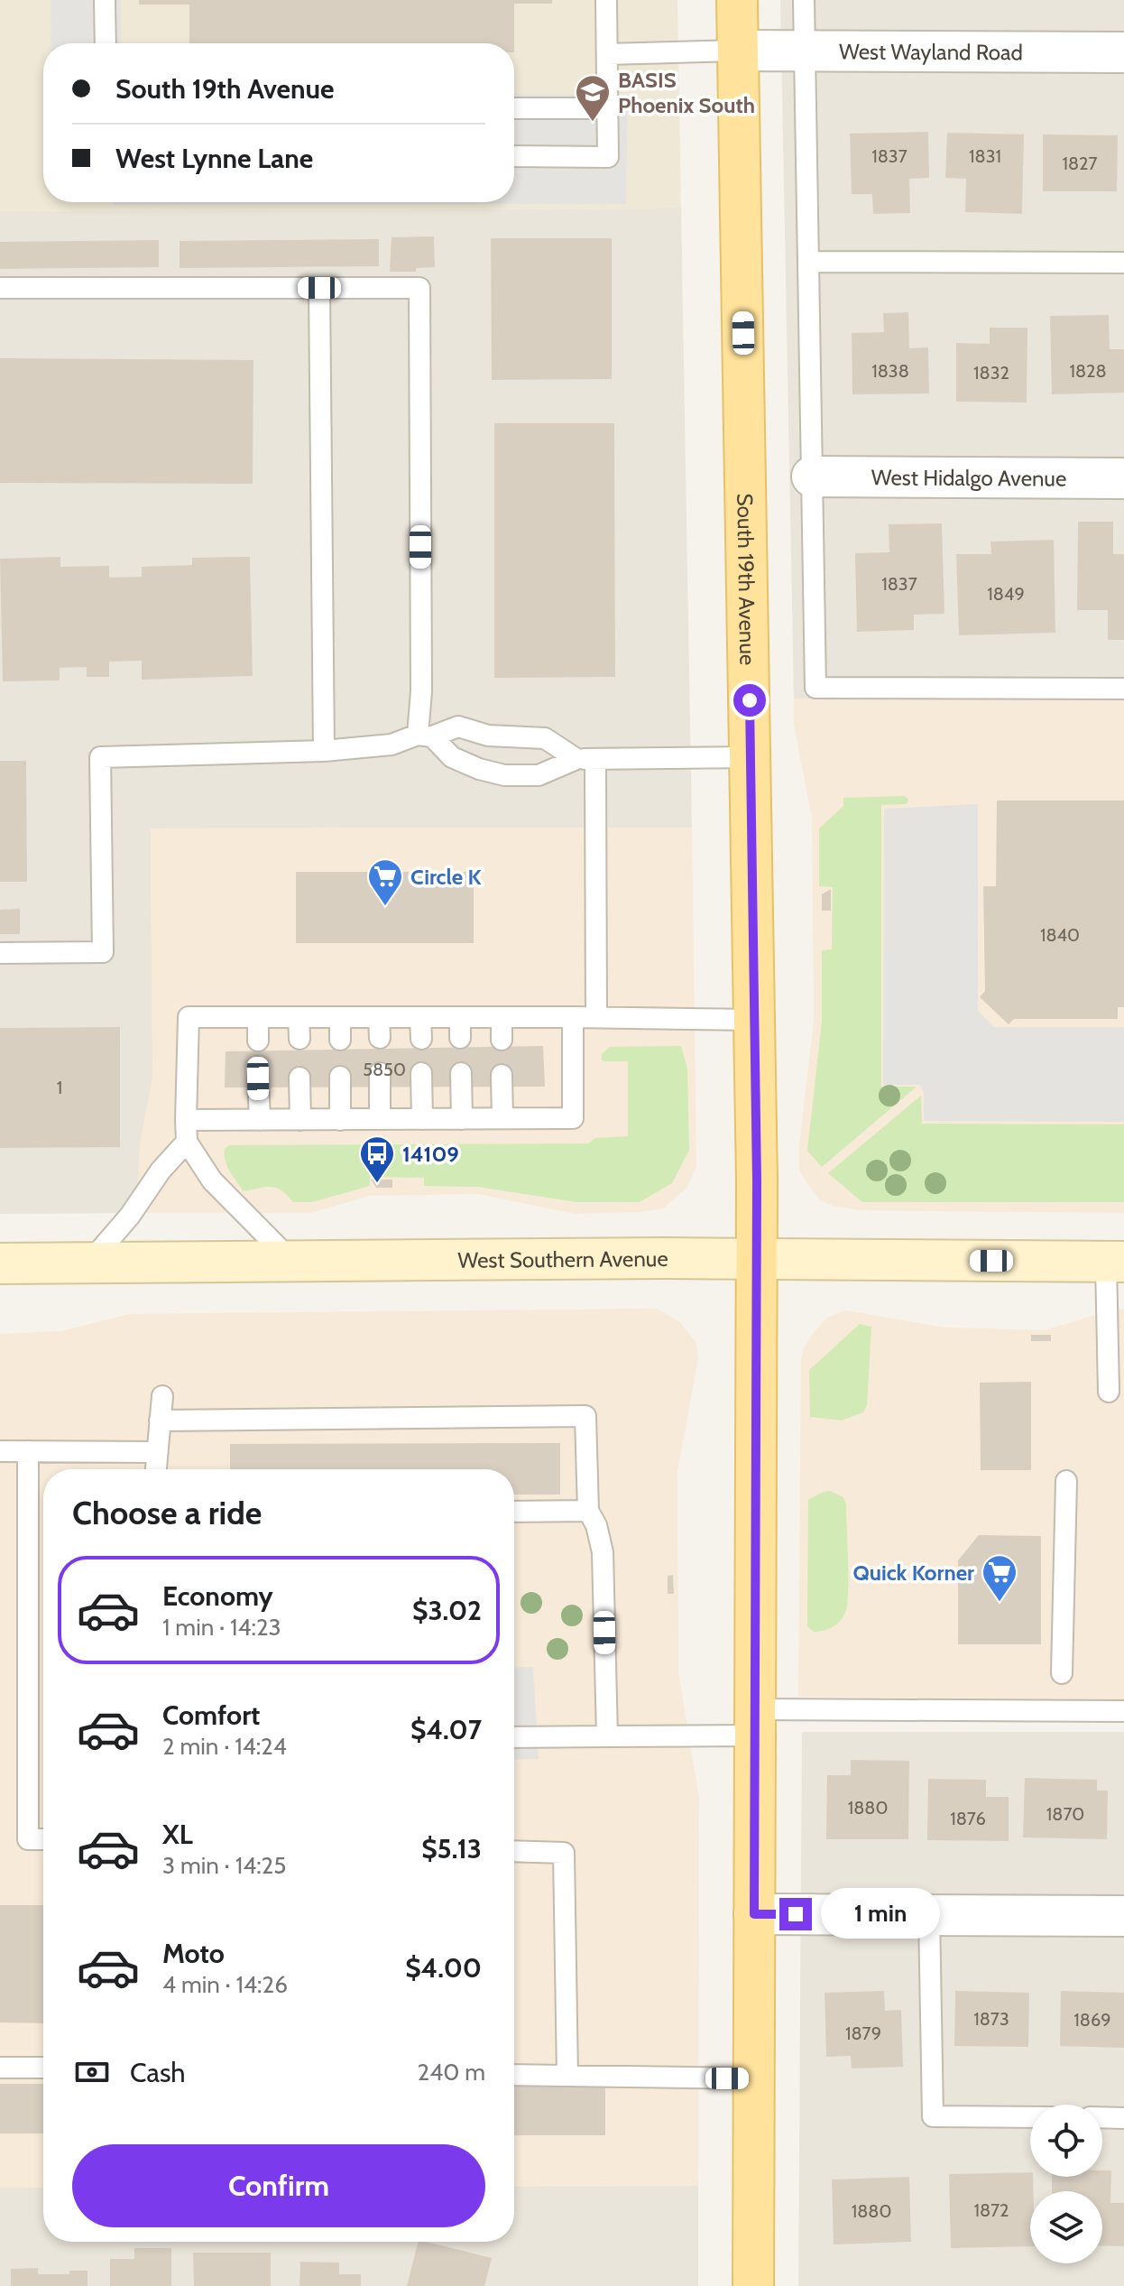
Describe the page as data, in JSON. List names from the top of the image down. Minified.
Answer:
{"streets":{"main road":["South 19th Avenue","West Southern Avenue"],"street":["West Wayland Road","West Hidalgo Avenue"]},"crossings":[["West Wayland Road","South 19th Avenue"],["South 19th Avenue","West Southern Avenue"]],"places":{"school or university":["BASIS Phoenix South"],"supermarket":["Circle K","Quick Korner"],"bus stop":["14109"]},"house_numbers":["1837","1831","1827","1838","1828","1832","1837","1849","1840","5850","1","1880","1870","1876","1873","1869","1879","1872","1880"],"page":{"banner":["South 19th Avenue","West Lynne Lane"],"heading":"Choose a ride","list":[{"name":"Economy","note":"1 min · 14:23","value":"$3.02"},{"name":"Comfort","note":"2 min · 14:24","value":"$4.07"},{"name":"XL","note":"3 min · 14:25","value":"$5.13"},{"name":"Moto","note":"4 min · 14:26","value":"$4.00"}],"bubble":"1 min","pay":["Cash","240 m"],"buttons":"Confirm"}}
